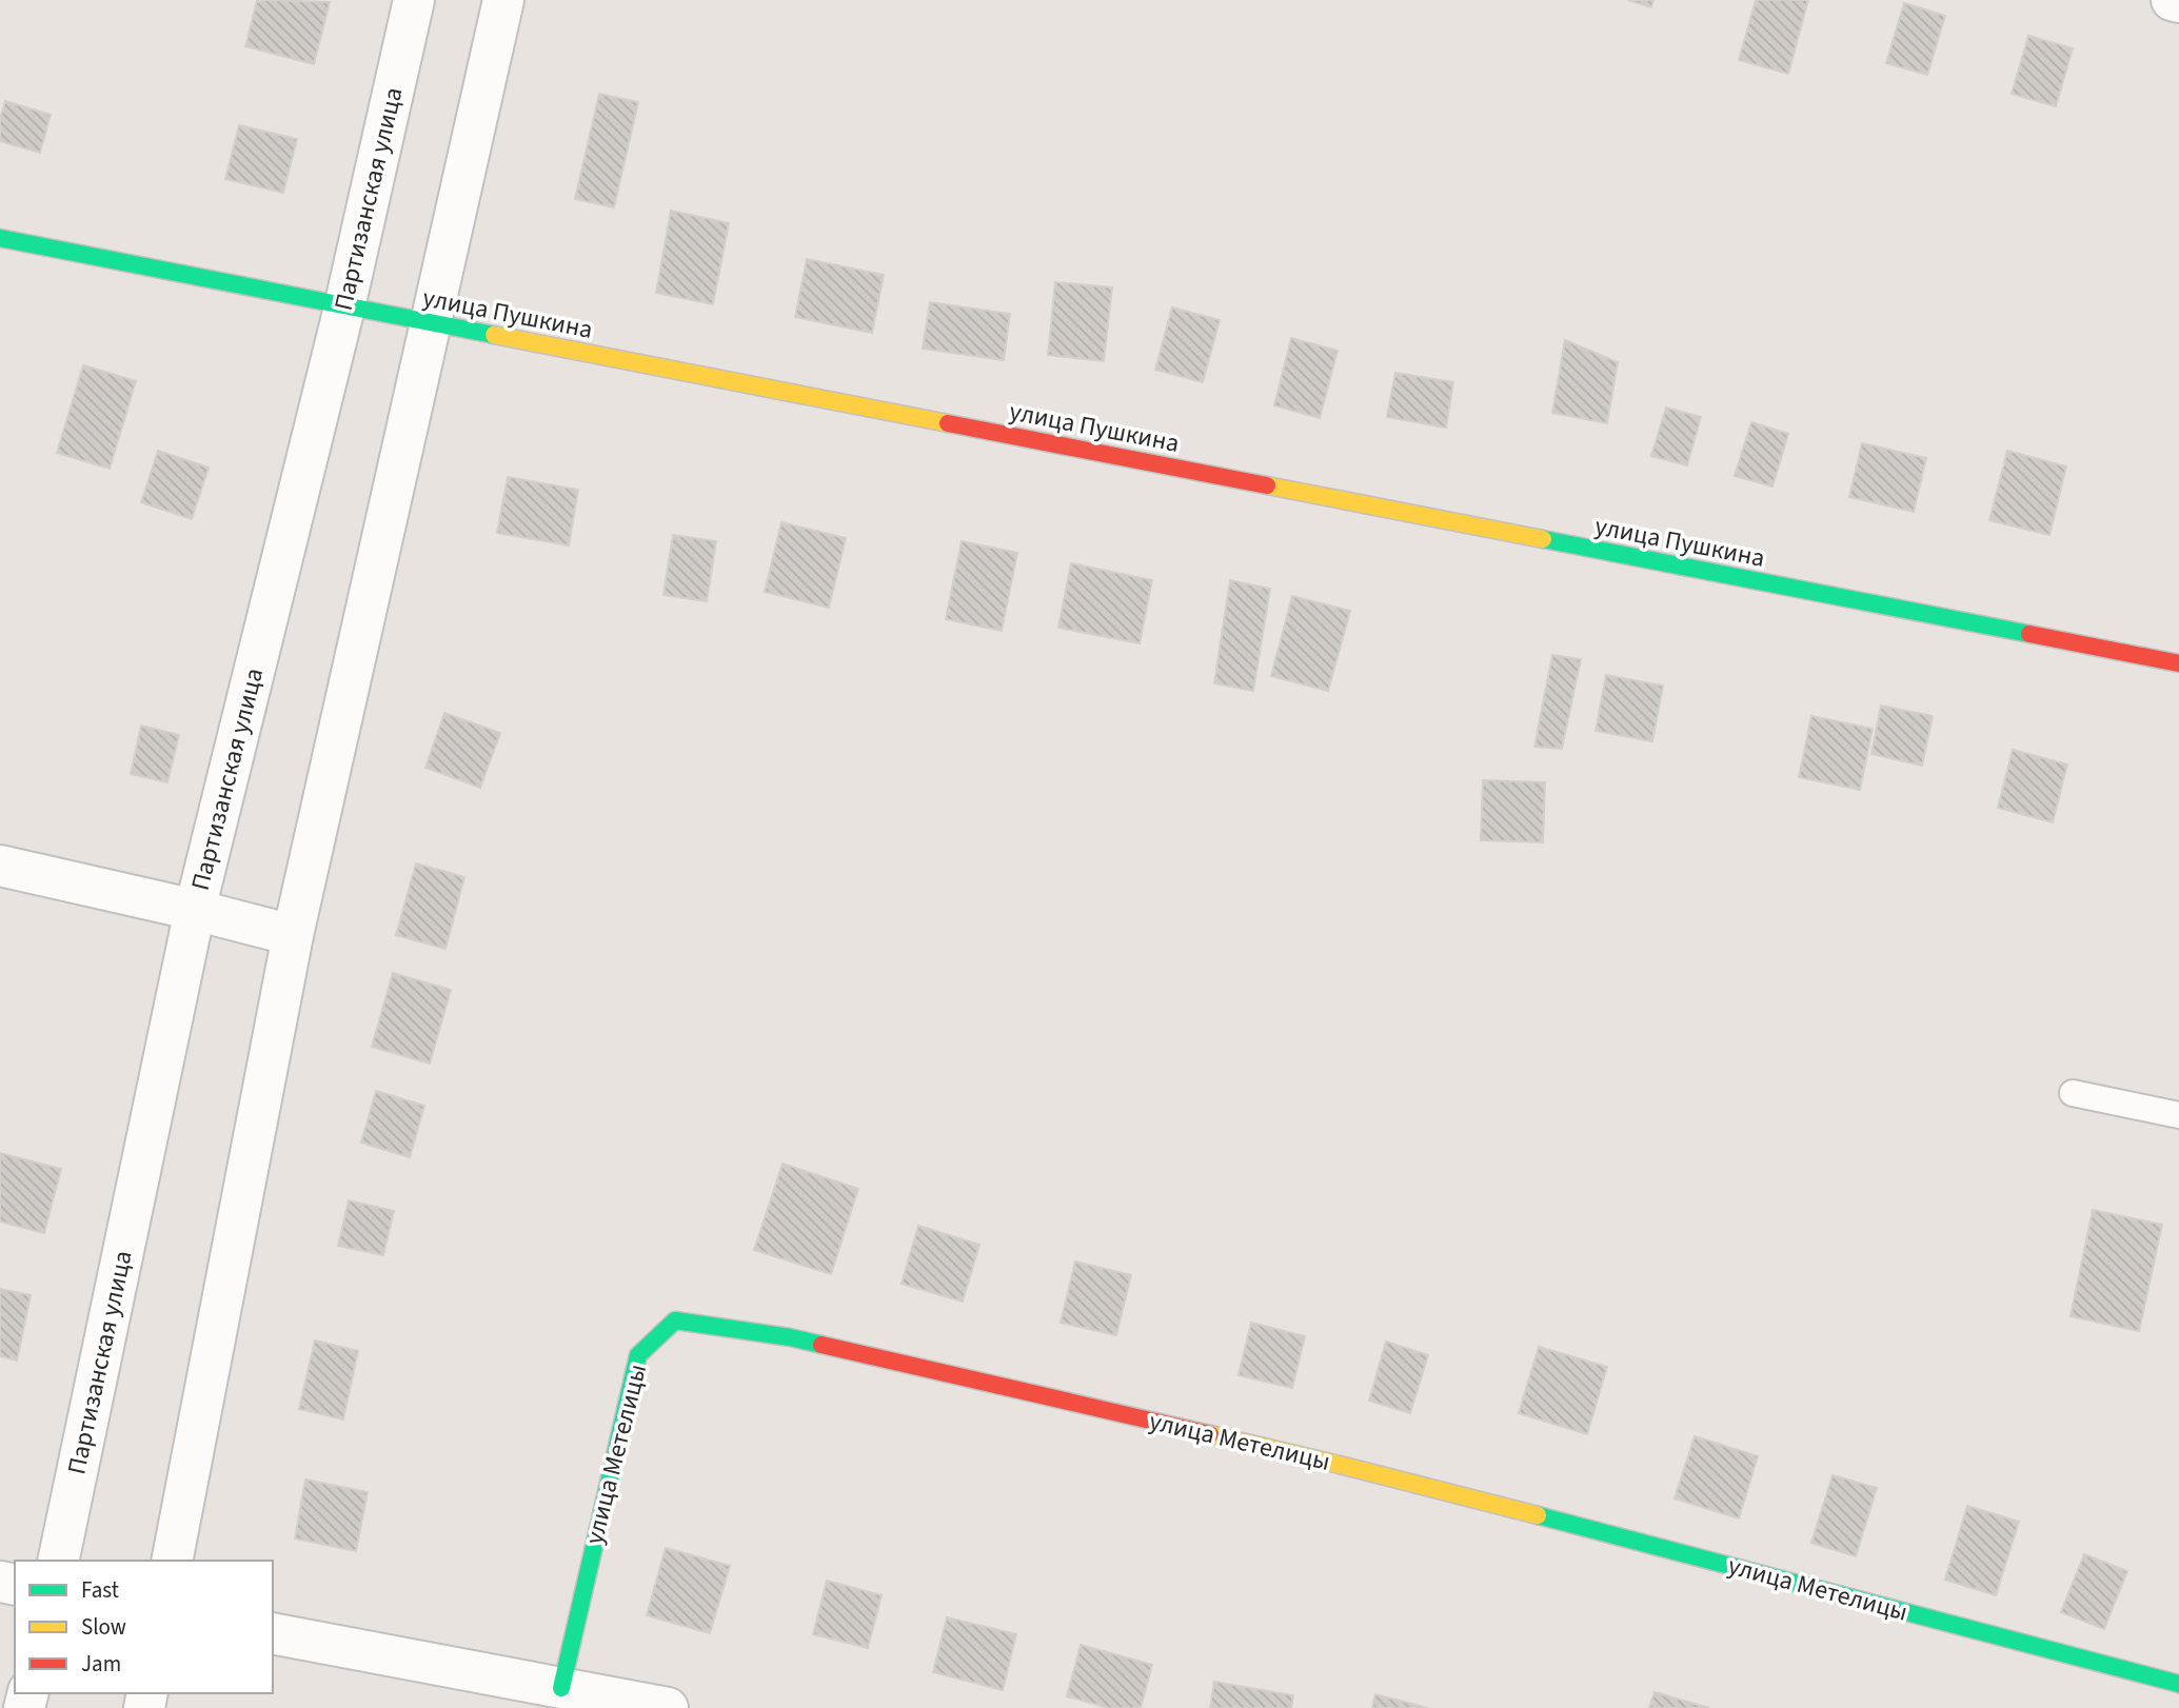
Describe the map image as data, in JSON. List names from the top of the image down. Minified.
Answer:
{"streets":{"street":["Партизанская улица","улица Пушкина","улица Метелицы"]},"crossings":[["Партизанская улица","улица Пушкина"]],"legend":["Fast","Slow","Jam"]}
